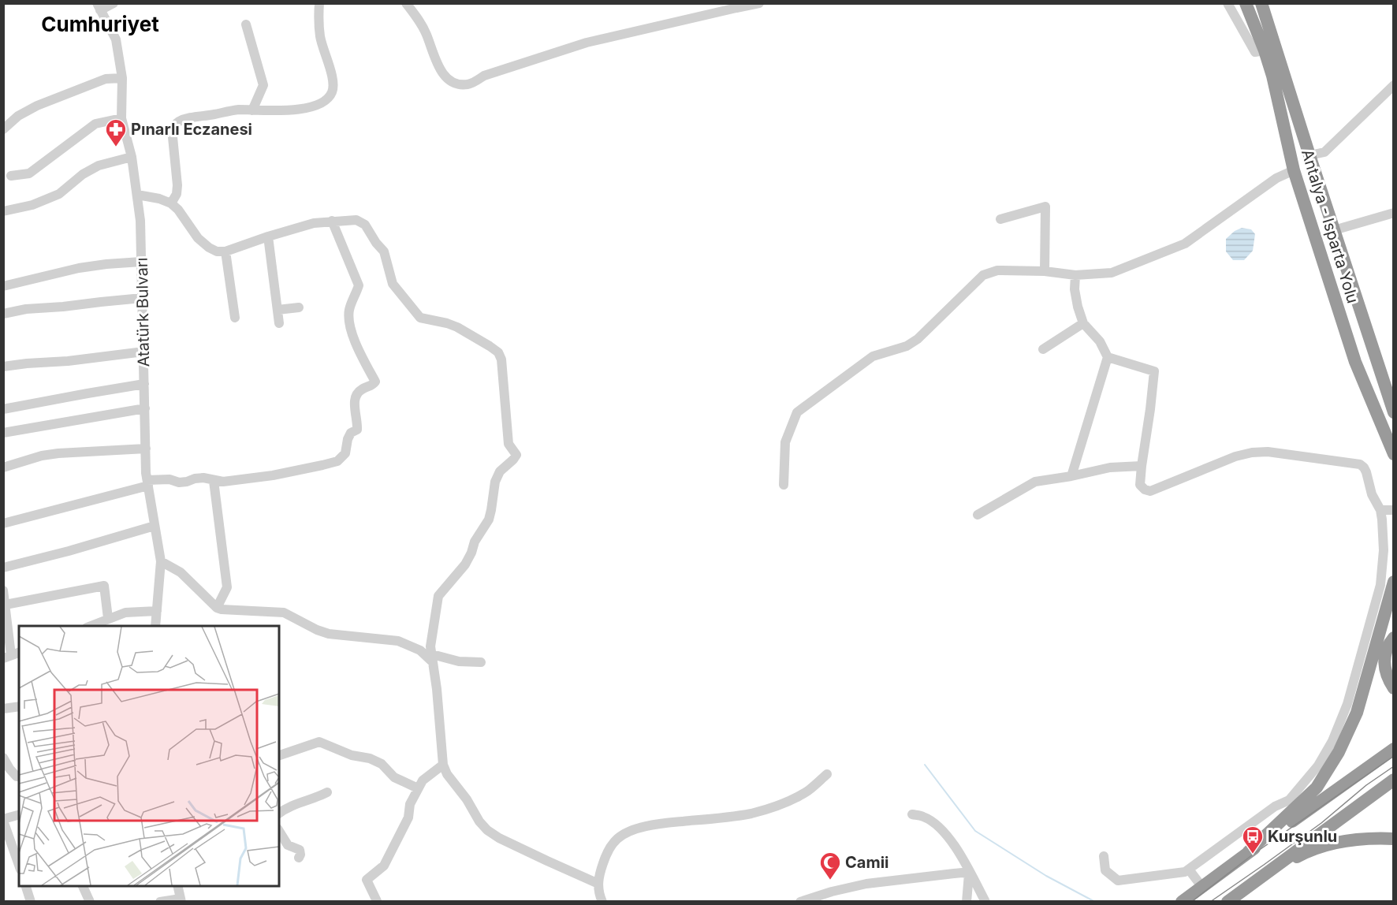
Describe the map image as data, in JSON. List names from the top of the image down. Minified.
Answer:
{"streets":{"highway":["Antalya - Isparta Yolu"],"street":["Atatürk Bulvarı"]},"districts":["Cumhuriyet"],"places":{"pharmacy":["Pınarlı Eczanesi"],"bus stop":["Kurşunlu"],"mosque":["Camii"]}}
